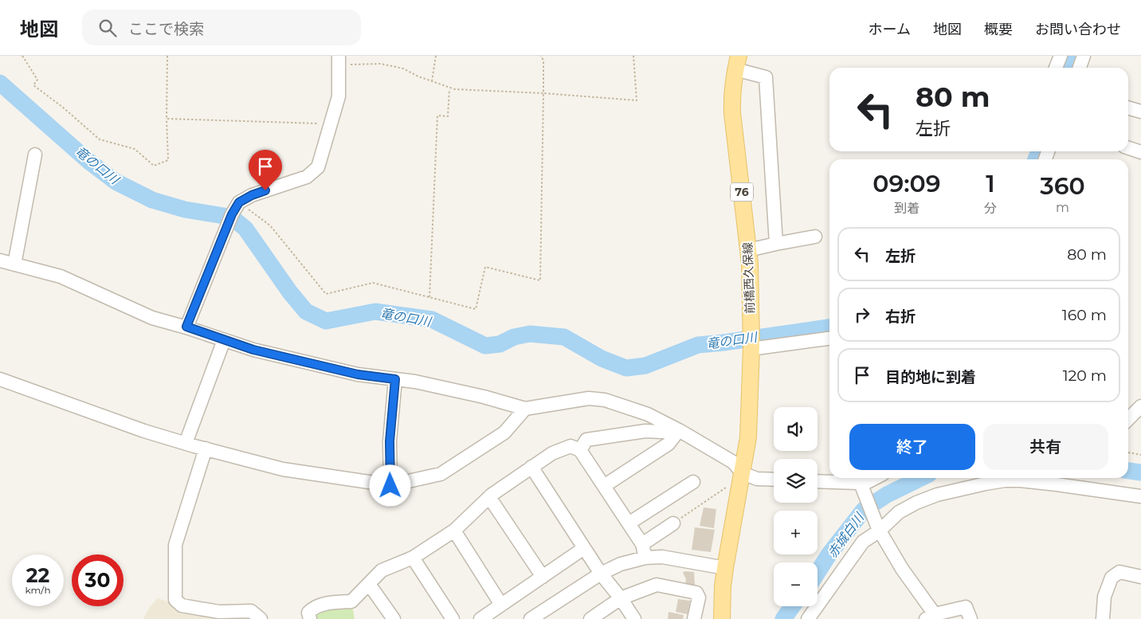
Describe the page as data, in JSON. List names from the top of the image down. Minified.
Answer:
{"streets":{"main road":["76","前橋西久保線"]},"water":["竜の口川","赤城白川"],"page":{"header":"地図","search":"ここで検索","nav":["ホーム","地図","概要","お問い合わせ"],"turn":["80 m","左折"],"eta":["09:09","到着","1","分","360","m"],"list":[{"name":"左折","value":"80 m"},{"name":"右折","value":"160 m"},{"name":"目的地に到着","value":"120 m"}],"map_buttons":["+","−"],"buttons":["終了","共有"],"speed":"22 km/h","limit":"30"}}
